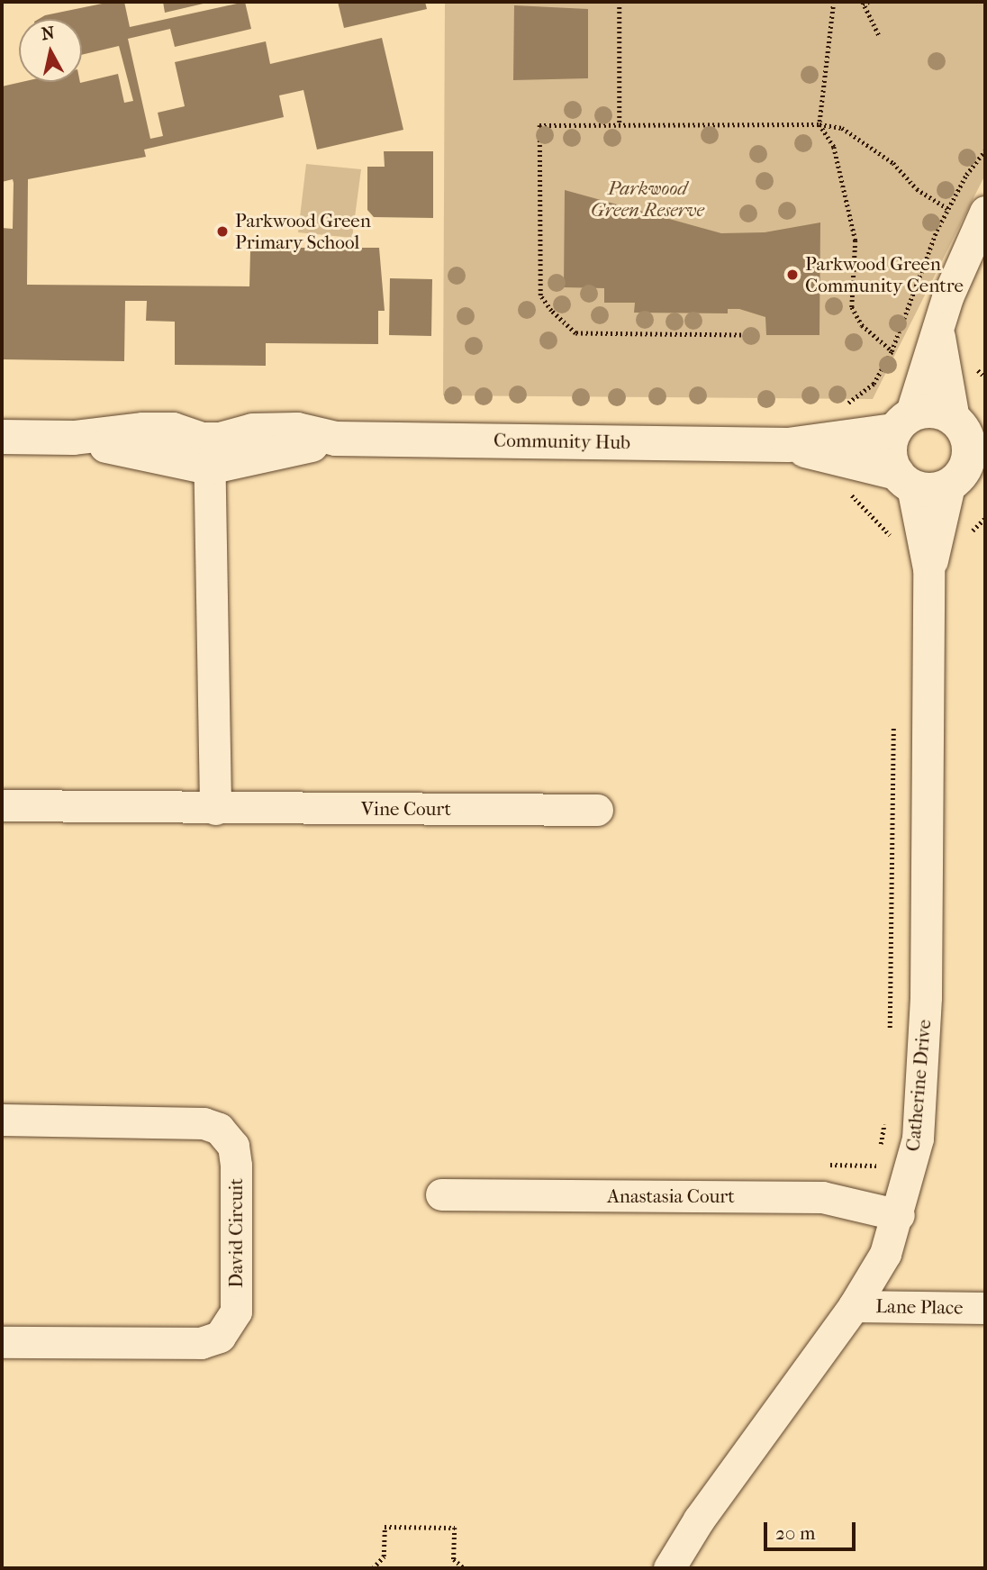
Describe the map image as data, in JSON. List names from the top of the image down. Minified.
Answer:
{"streets":{"street":["Community Hub","Vine Court","Catherine Drive","Anastasia Court","David Circuit","Lane Place"]},"crossings":[["Community Hub","Catherine Drive"],["Catherine Drive","Anastasia Court"],["Catherine Drive","Lane Place"]],"parks":["Parkwood Green Reserve"],"places":["Parkwood Green Primary School","Parkwood Green Community Centre"],"scale_bar":"20 m","north":"top"}
